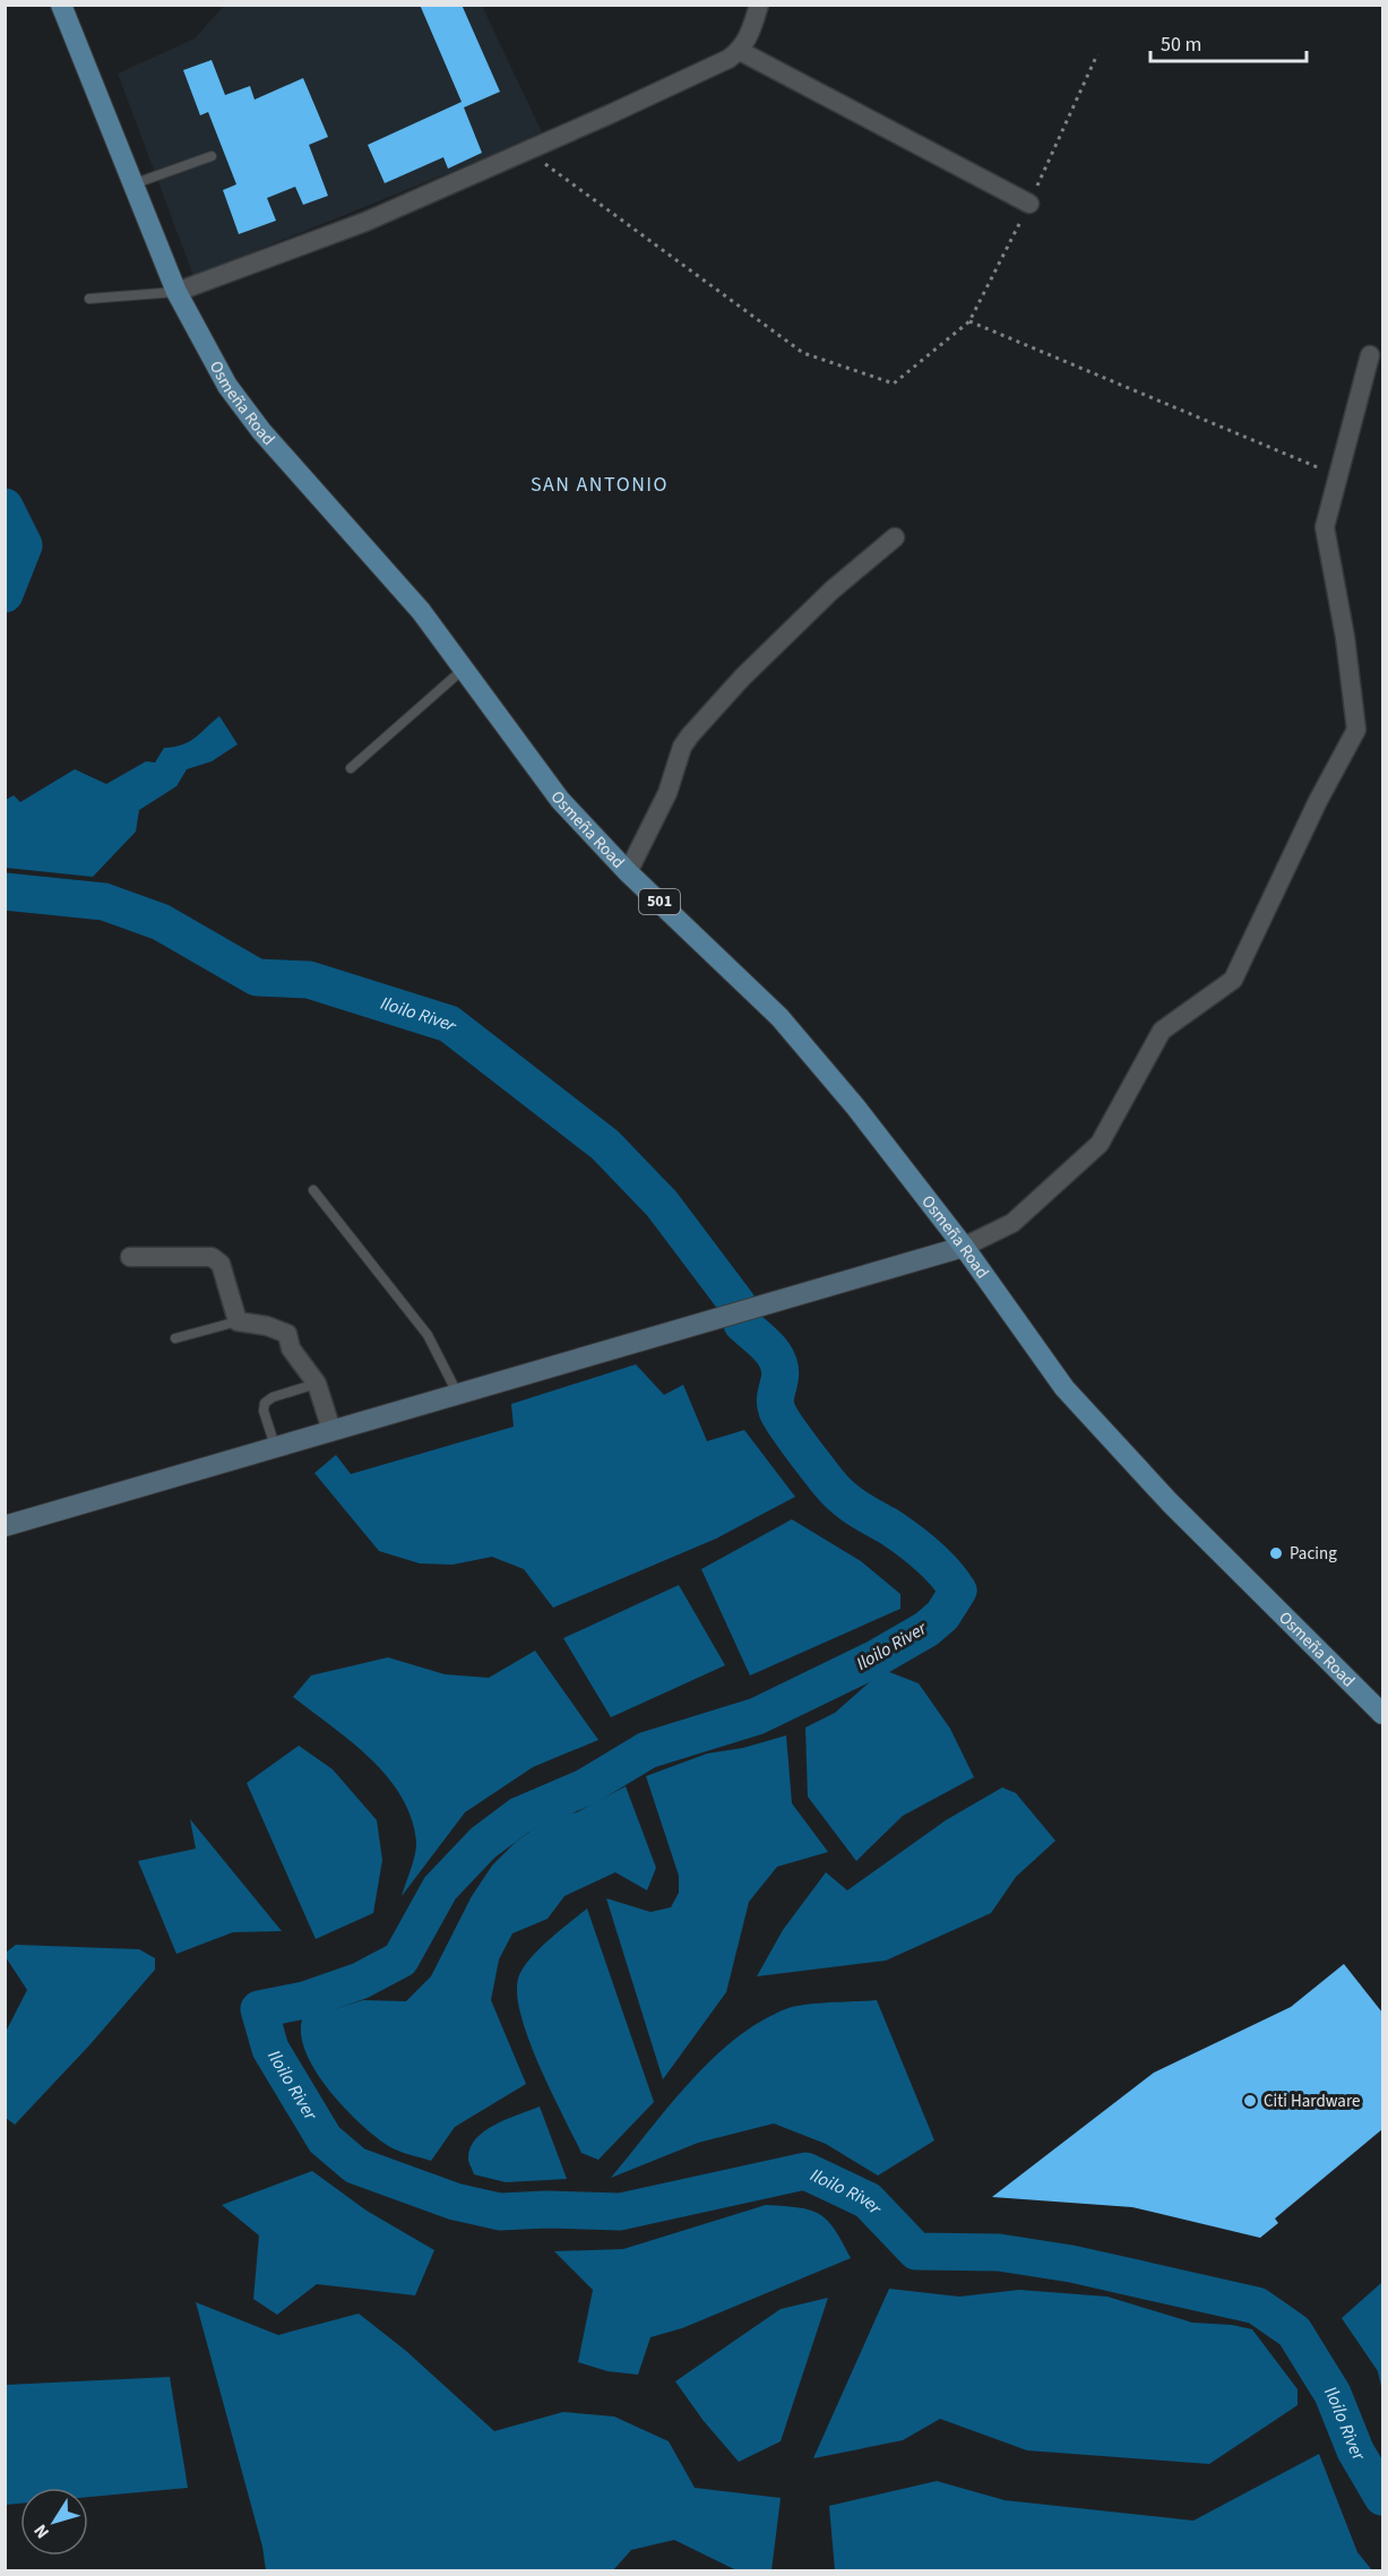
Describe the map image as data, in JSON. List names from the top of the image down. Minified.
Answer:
{"streets":{"main road":["Osmeña Road","501"]},"districts":["SAN ANTONIO"],"water":["Iloilo River"],"places":["Pacing","Citi Hardware"],"scale_bar":"50 m","north":"bottom left"}
